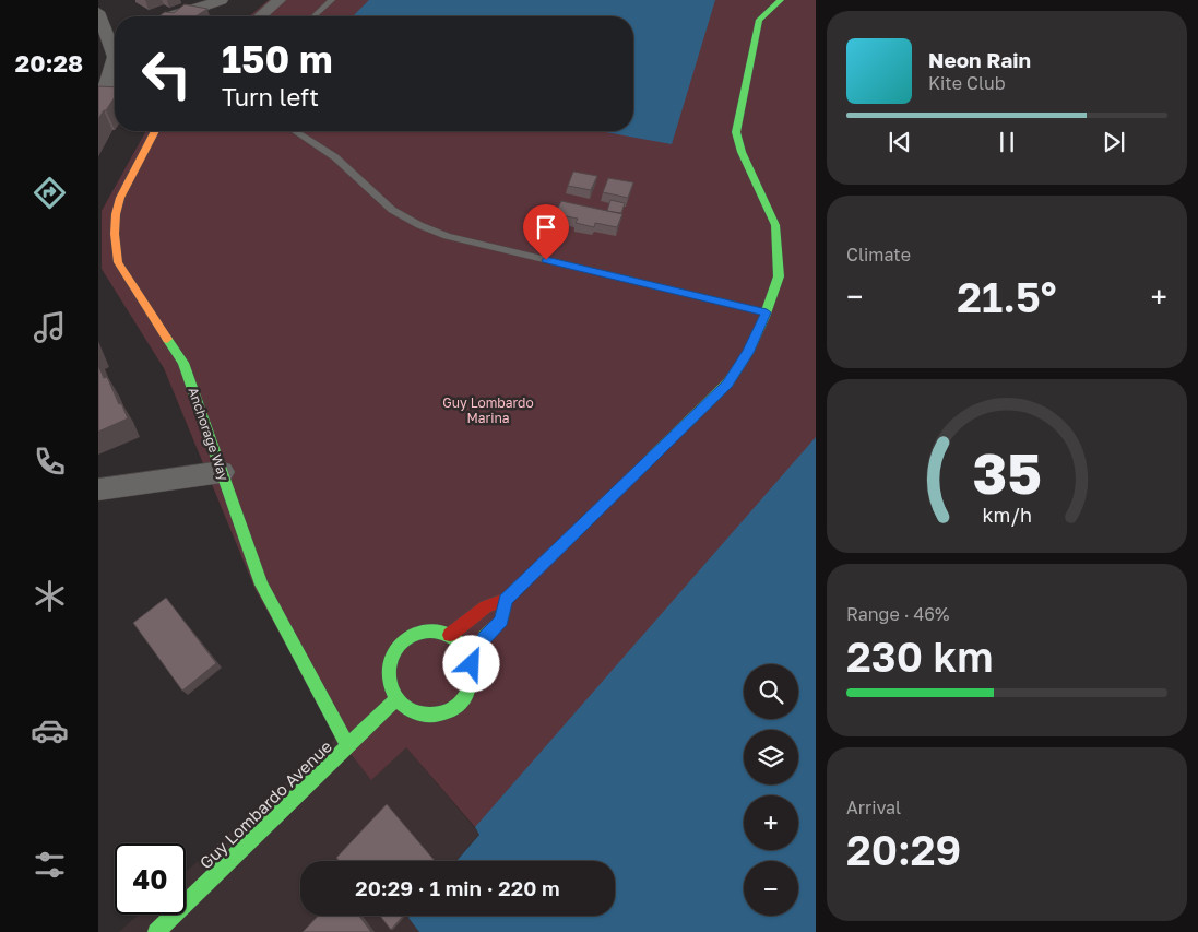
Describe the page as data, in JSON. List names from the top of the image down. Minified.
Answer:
{"streets":{"street":["Anchorage Way","Guy Lombardo Avenue"]},"crossings":[["Anchorage Way","Guy Lombardo Avenue"]],"parks":["Guy Lombardo Marina"],"page":{"tabs":"20:28","turn":["150 m","Turn left"],"song":["Neon Rain","Kite Club"],"tile":["Climate",["Range · 46%","230 km"],["Arrival","20:29"]],"heat":["−","21.5°","+"],"map_buttons":["+","−"],"limit":"40","trip":"20:29 · 1 min · 220 m","gauge":["35","km/h"]}}
